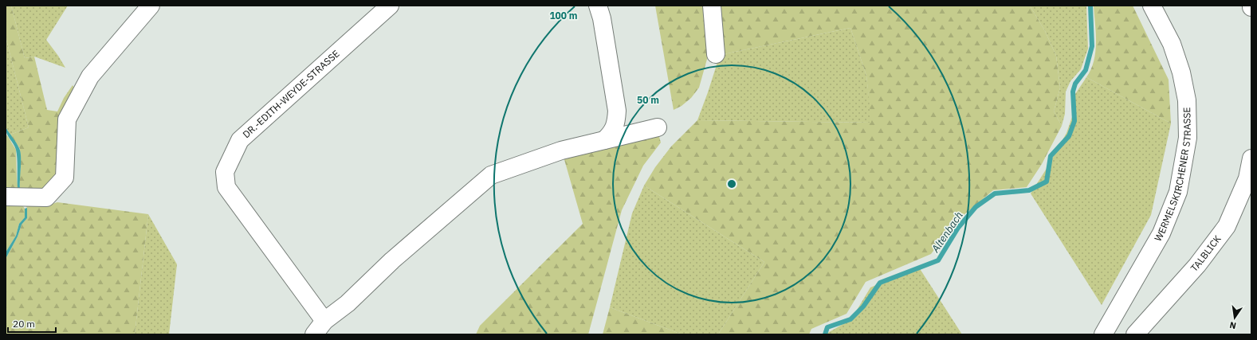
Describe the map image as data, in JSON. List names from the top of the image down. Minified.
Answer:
{"streets":{"street":["DR.-EDITH-WEYDE-STRASSE","WERMELSKIRCHENER STRASSE","TALBLICK"]},"water":["Altenbach"],"scale_bar":"20 m","north":"bottom","rings":["100 m","50 m"]}
